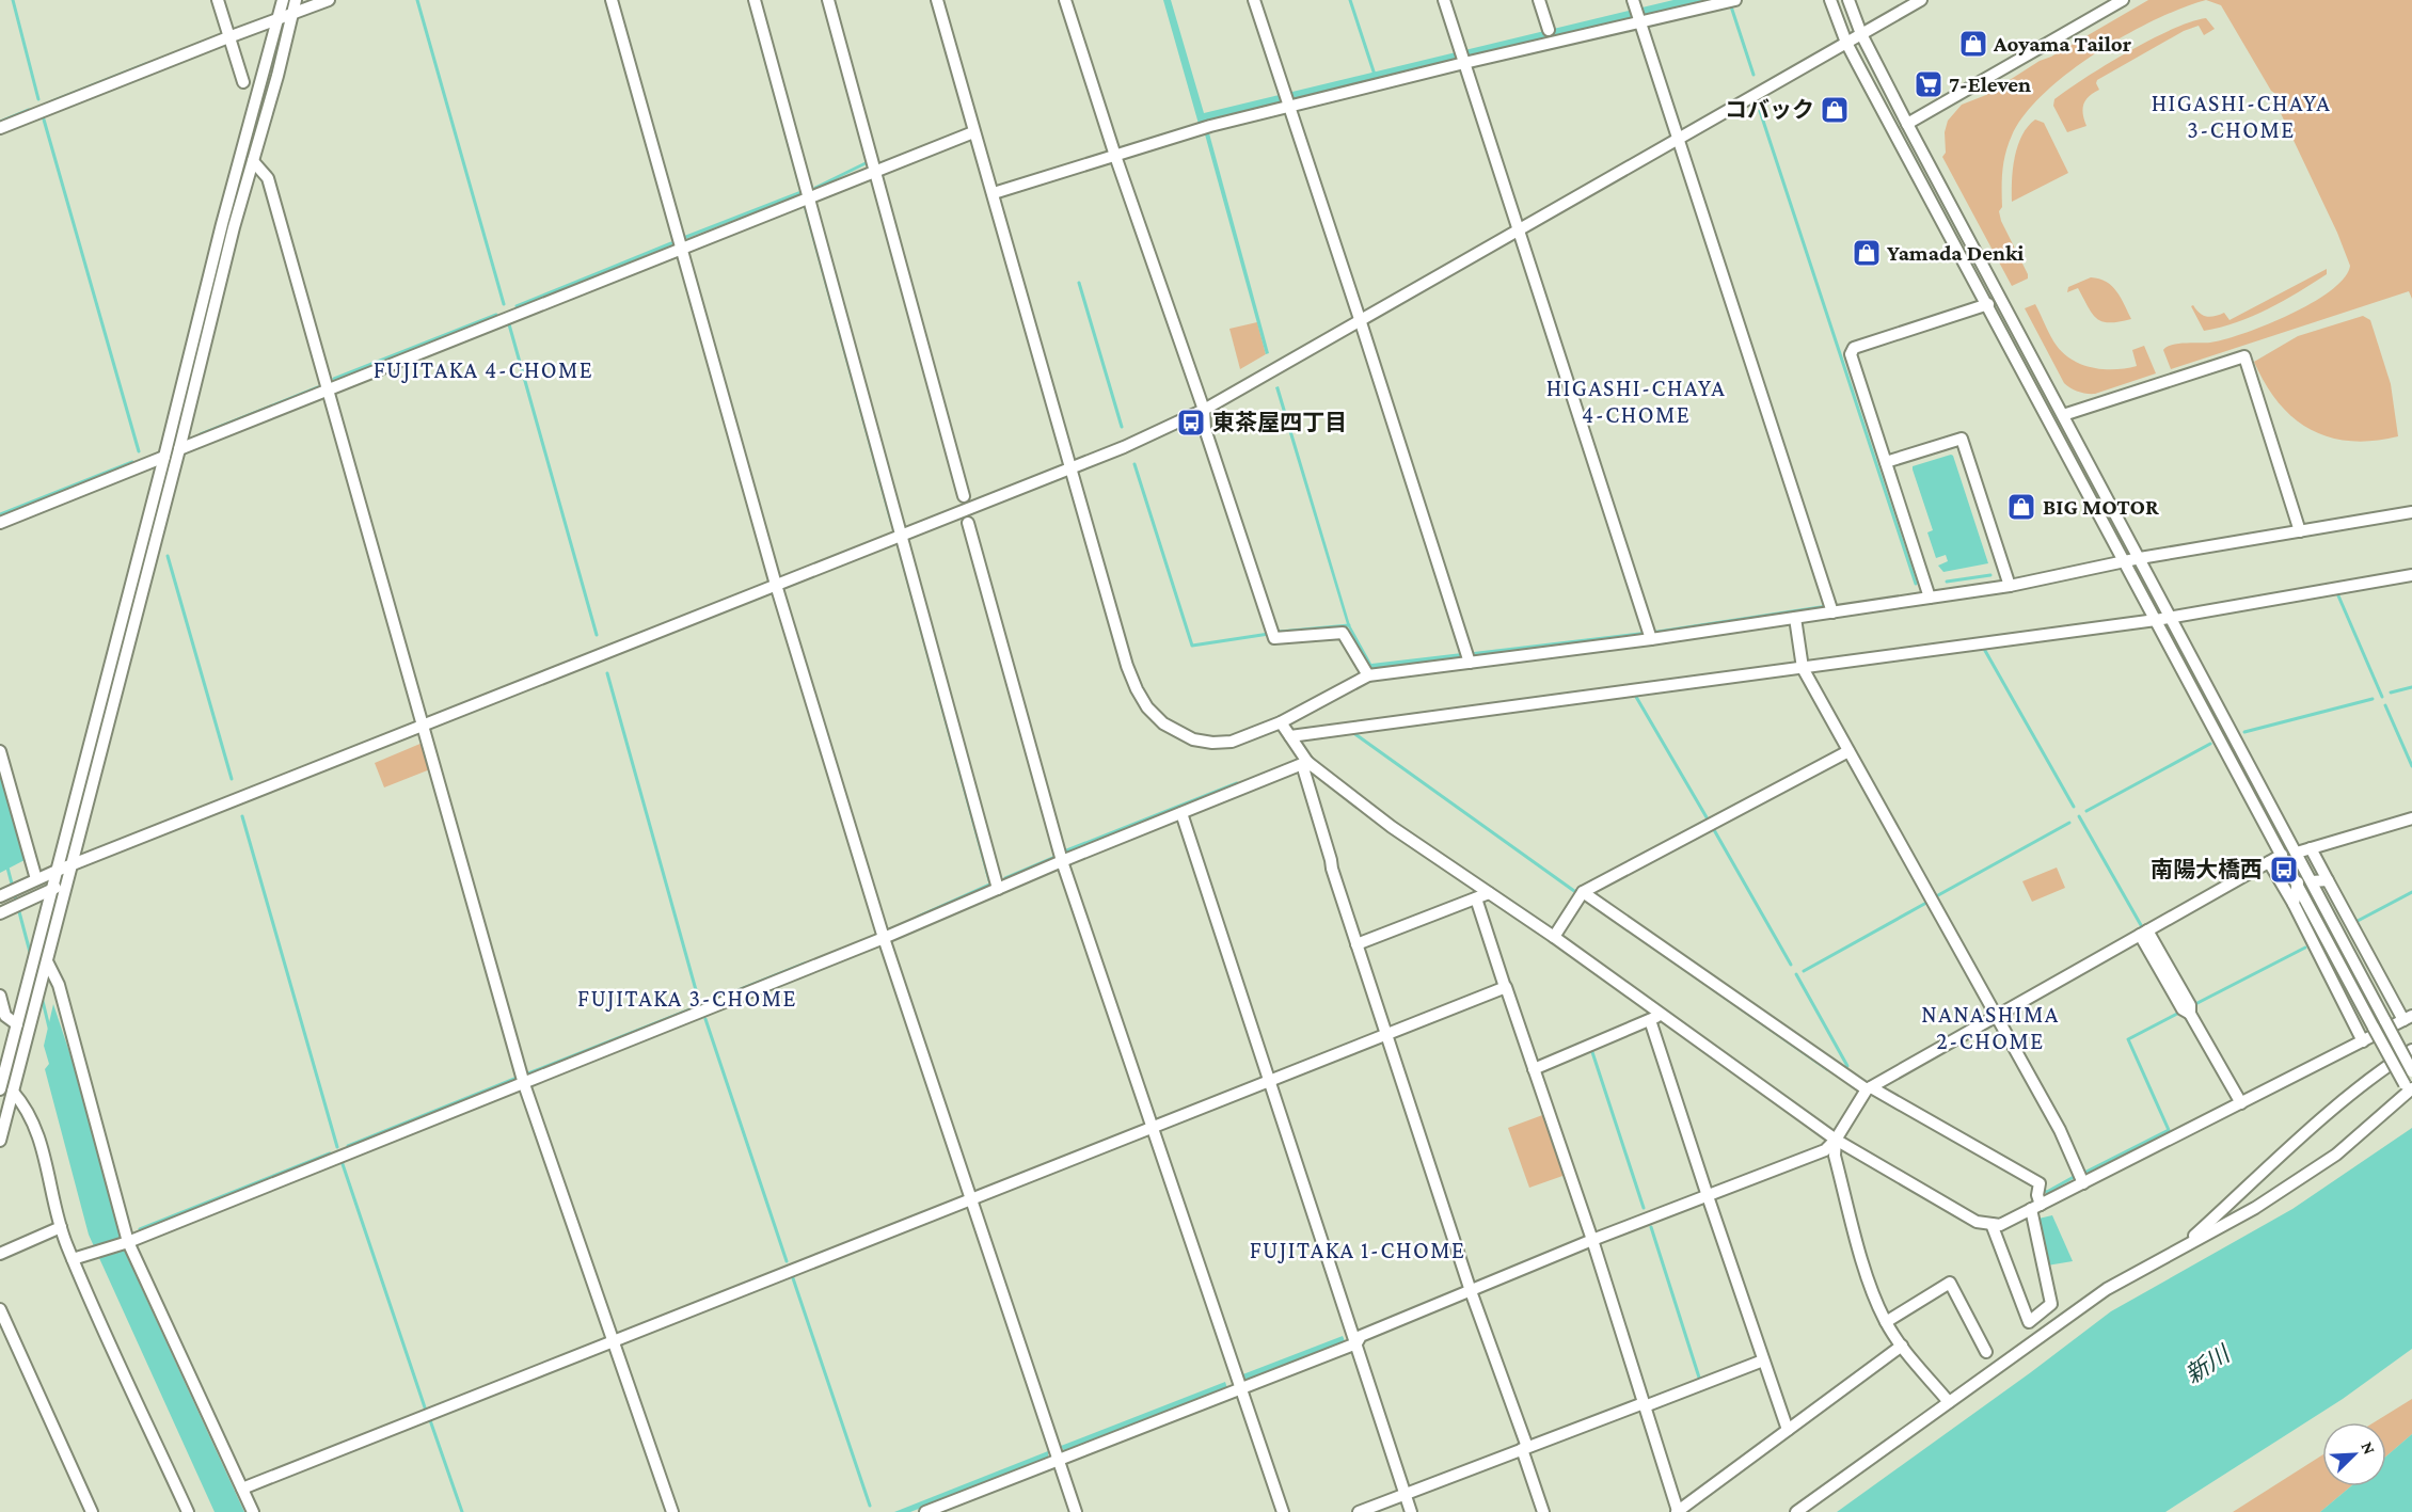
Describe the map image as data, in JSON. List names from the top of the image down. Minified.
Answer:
{"districts":["HIGASHI-CHAYA 3-CHOME","FUJITAKA 4-CHOME","HIGASHI-CHAYA 4-CHOME","FUJITAKA 3-CHOME","NANASHIMA 2-CHOME","FUJITAKA 1-CHOME"],"water":["新川"],"places":{"shop":["Aoyama Tailor","コバック","Yamada Denki","BIG MOTOR"],"supermarket":["7-Eleven"],"bus stop":["東茶屋四丁目","南陽大橋西"]},"north":"top right"}
